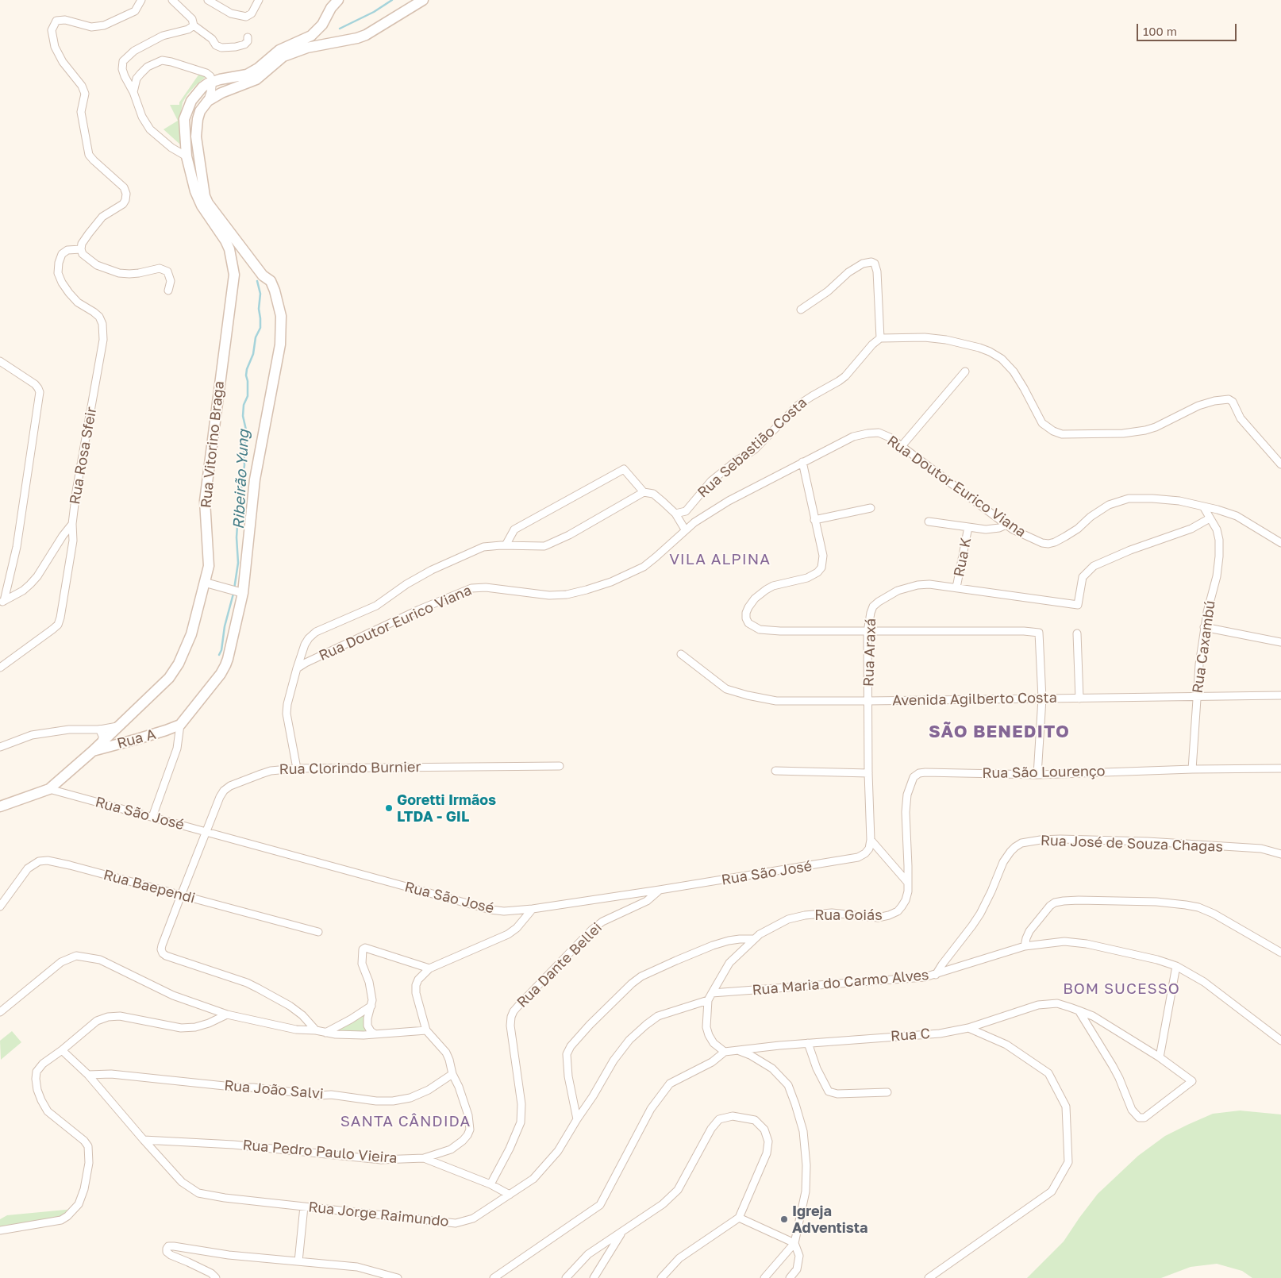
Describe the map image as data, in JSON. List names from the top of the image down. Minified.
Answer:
{"streets":{"main road":["Rua Vitorino Braga","Rua A"],"street":["Rua Sebastião Costa","Rua Rosa Sfeir","Rua Doutor Eurico Viana","Rua K","Rua Caxambú","Rua Araxá","Avenida Agilberto Costa","Rua Clorindo Burnier","Rua São Lourenço","Rua São José","Rua José de Souza Chagas","Rua Baependi","Rua Goiás","Rua Dante Bellei","Rua Maria do Carmo Alves","Rua C","Rua João Salvi","Rua Pedro Paulo Vieira","Rua Jorge Raimundo"]},"crossings":[["Rua Vitorino Braga","Rua A"],["Rua Vitorino Braga","Rua São José"],["Rua Doutor Eurico Viana","Rua Caxambú"],["Rua K","Rua Araxá"],["Rua Caxambú","Rua Araxá"],["Rua Caxambú","Avenida Agilberto Costa"],["Rua Caxambú","Rua São Lourenço"],["Rua Araxá","Avenida Agilberto Costa"],["Rua Araxá","Rua São José"],["Rua Clorindo Burnier","Rua São José"],["Rua Clorindo Burnier","Rua Baependi"],["Rua São Lourenço","Rua Goiás"],["Rua São José","Rua Dante Bellei"],["Rua São José","Rua Pedro Paulo Vieira"],["Rua José de Souza Chagas","Rua Maria do Carmo Alves"],["Rua Goiás","Rua Maria do Carmo Alves"],["Rua Goiás","Rua Jorge Raimundo"],["Rua João Salvi","Rua Pedro Paulo Vieira"],["Rua João Salvi","Rua Jorge Raimundo"],["Rua Pedro Paulo Vieira","Rua Jorge Raimundo"]],"districts":["VILA ALPINA","SÃO BENEDITO","BOM SUCESSO","SANTA CÂNDIDA"],"water":["Ribeirão Yung"],"places":["Goretti Irmãos LTDA - GIL","Igreja Adventista"],"scale_bar":"100 m"}
